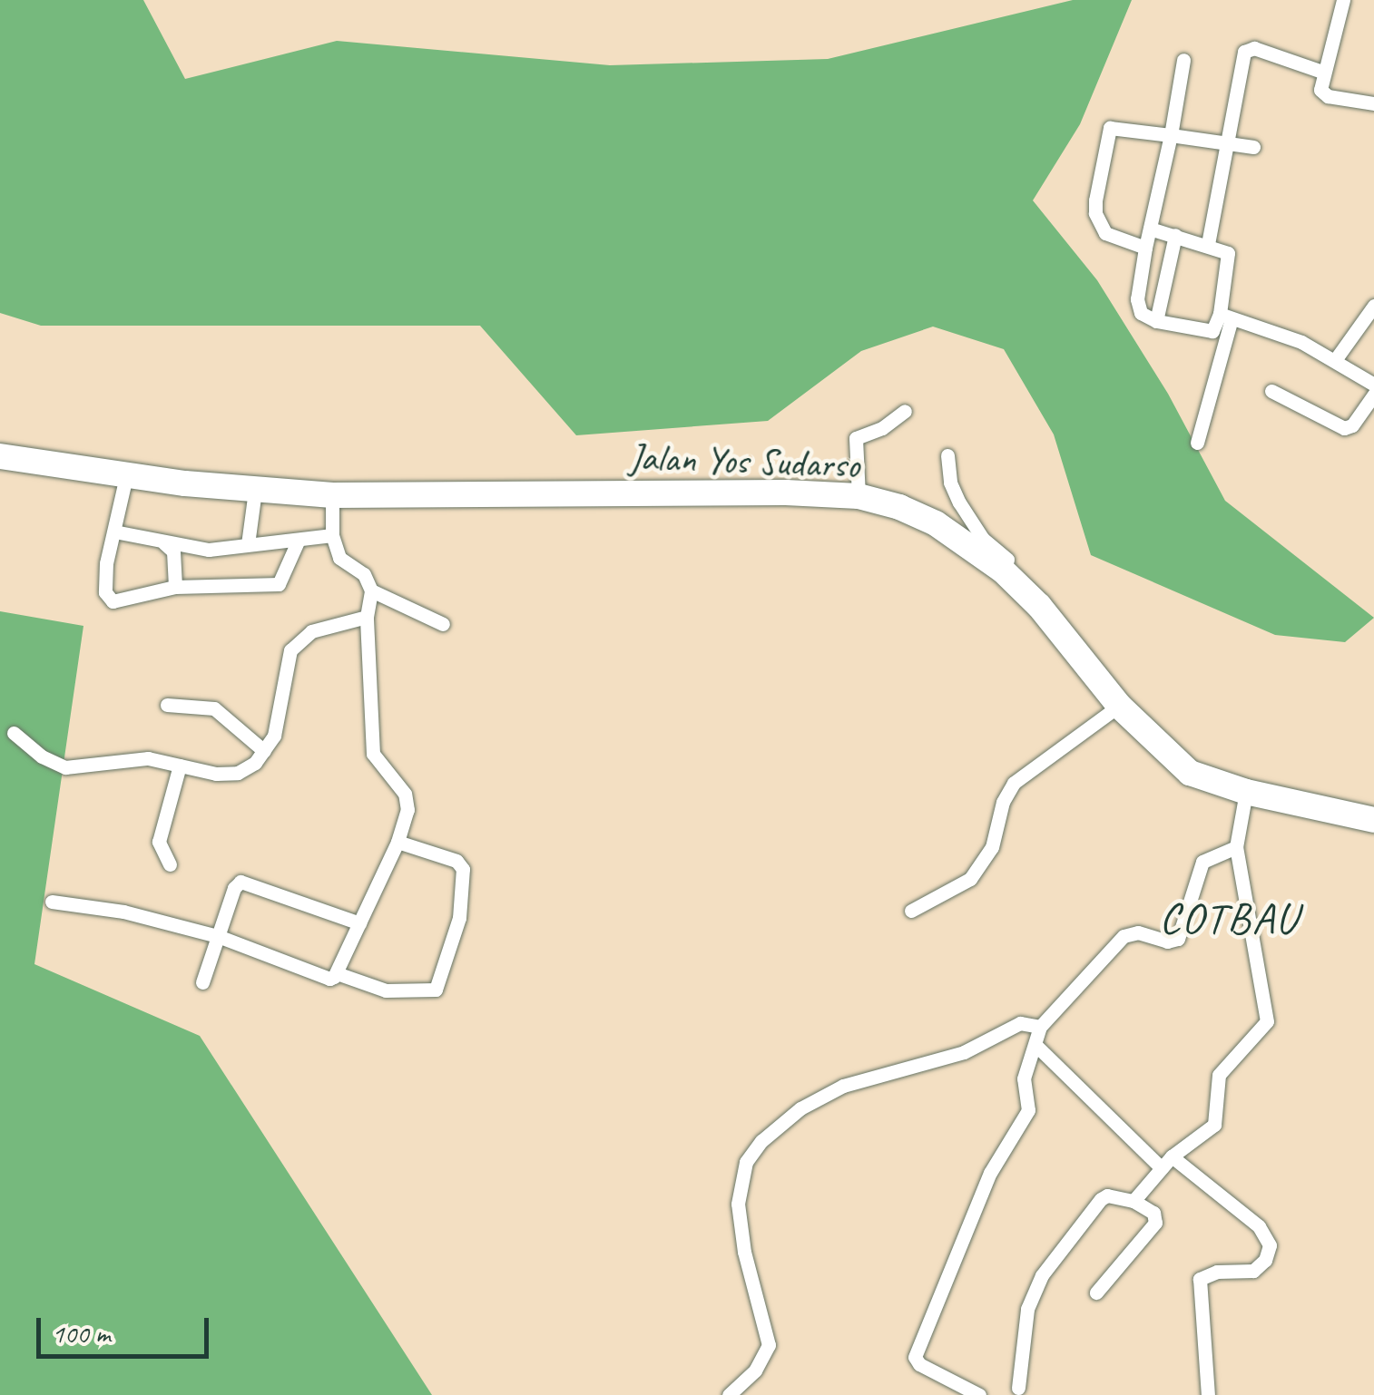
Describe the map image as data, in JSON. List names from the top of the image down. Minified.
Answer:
{"streets":{"highway":["Jalan Yos Sudarso"]},"districts":["COTBAU"],"scale_bar":"100 m"}
